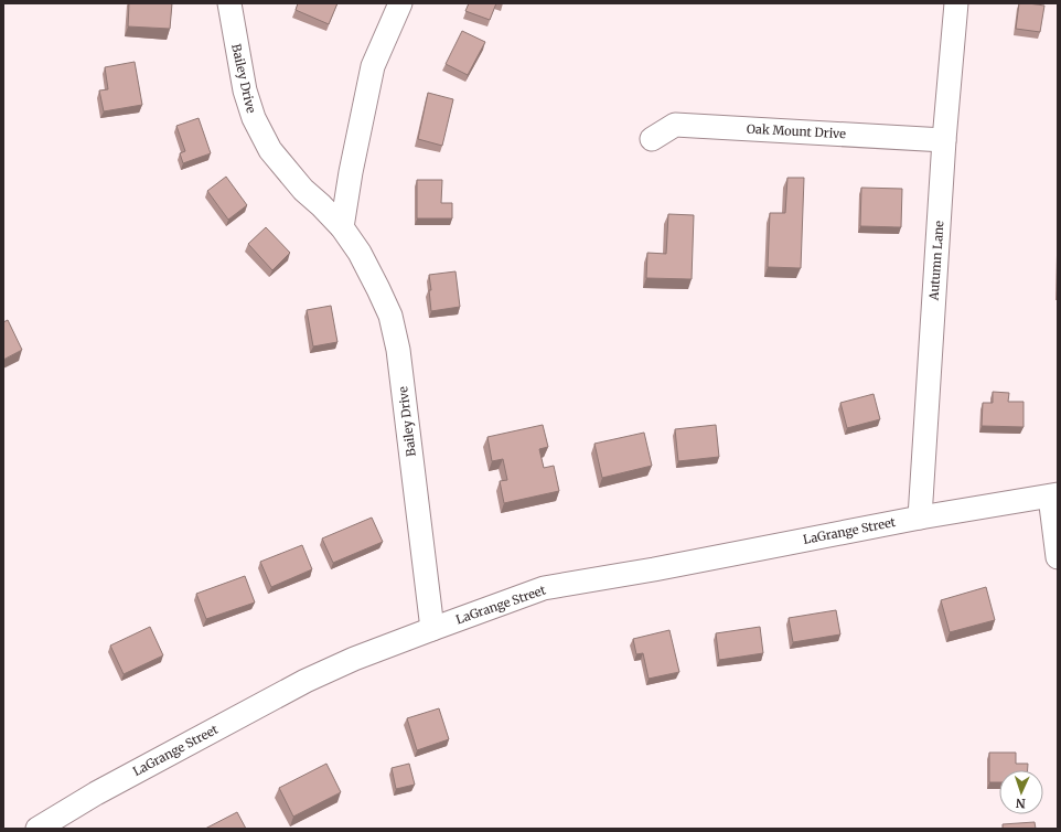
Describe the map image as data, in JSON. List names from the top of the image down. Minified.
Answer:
{"streets":{"street":["Bailey Drive","Oak Mount Drive","Autumn Lane","LaGrange Street"]},"crossings":[["Bailey Drive","LaGrange Street"],["Oak Mount Drive","Autumn Lane"],["Autumn Lane","LaGrange Street"]],"north":"bottom"}
